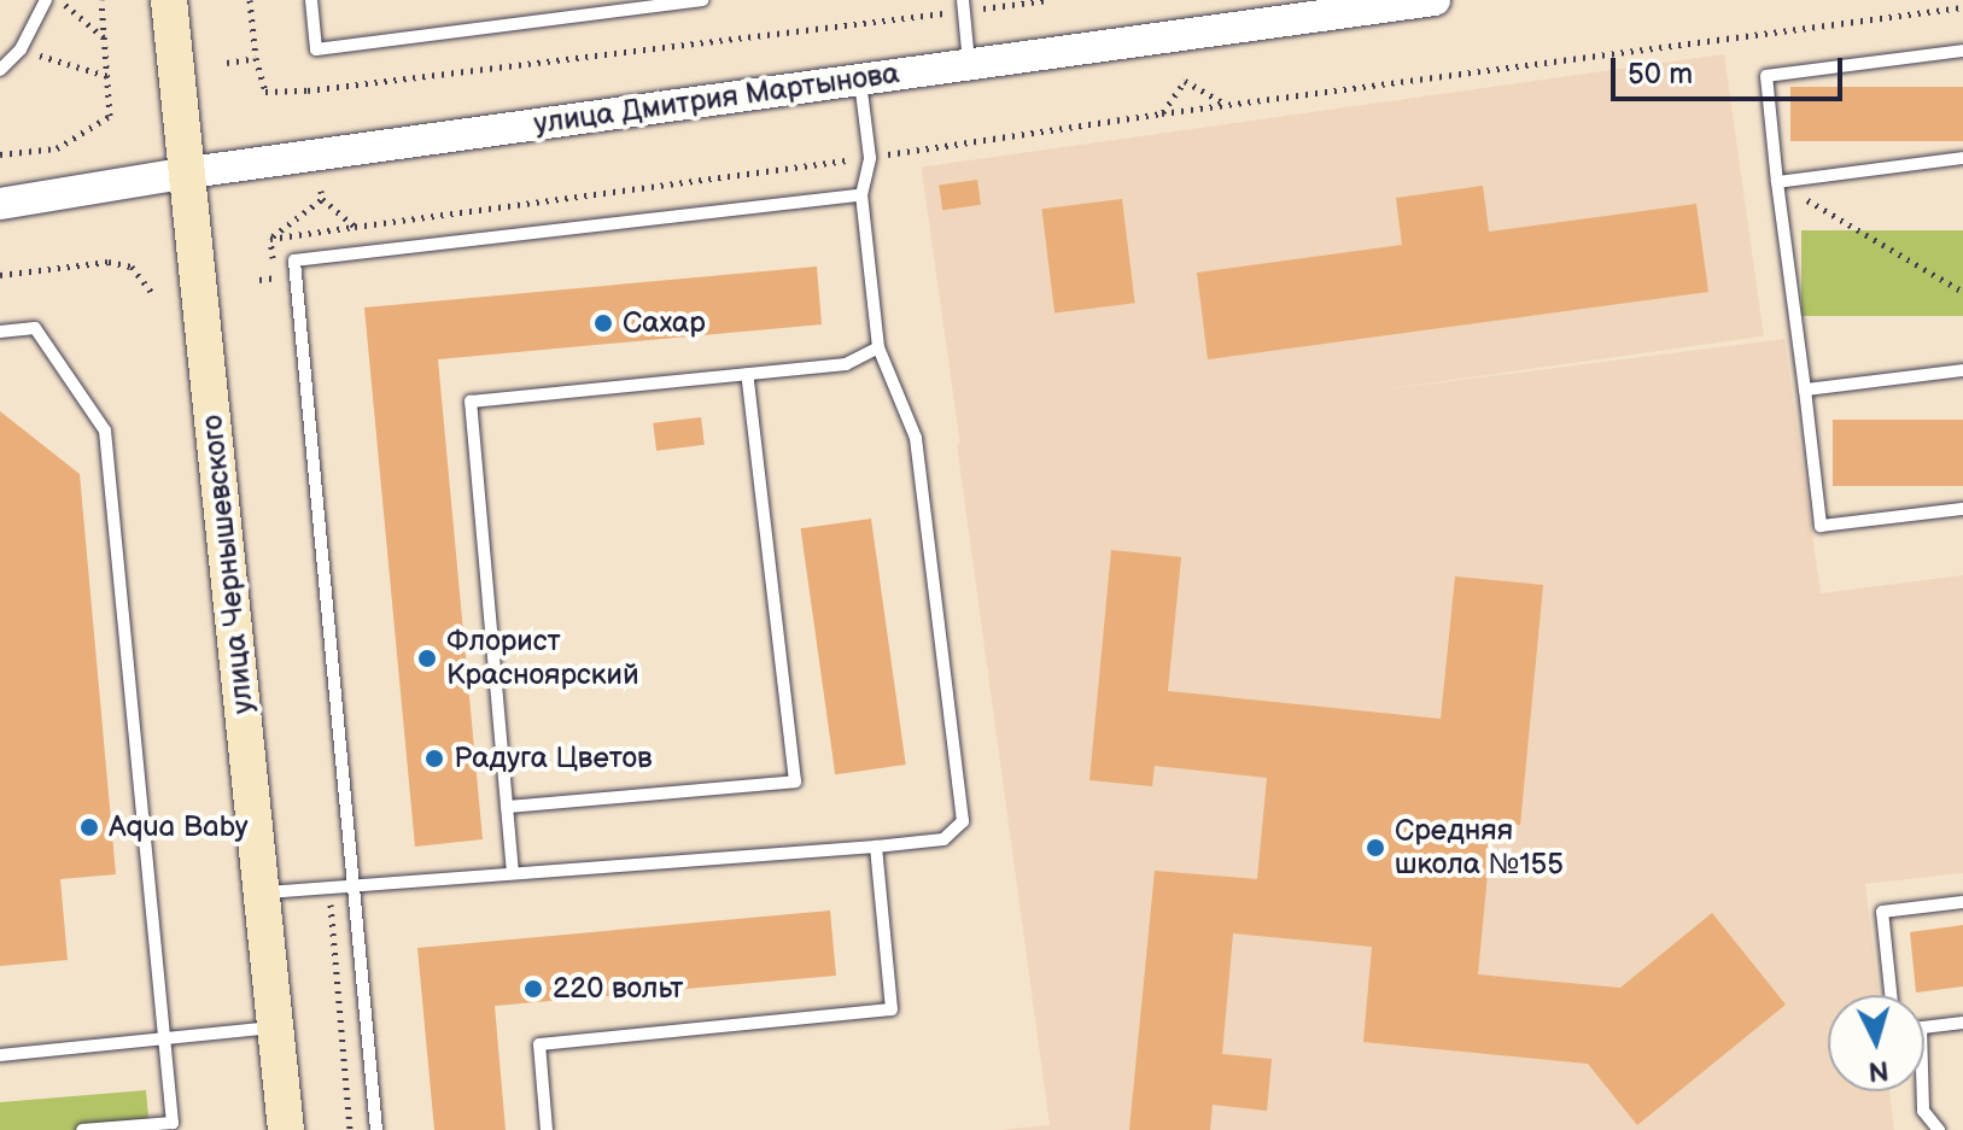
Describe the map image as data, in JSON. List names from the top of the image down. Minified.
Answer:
{"streets":{"main road":["улица Чернышевского"],"street":["улица Дмитрия Мартынова"]},"crossings":[["улица Дмитрия Мартынова","улица Чернышевского"]],"places":["Сахар","Флорист Красноярский","Радуга Цветов","Aqua Baby","Средняя школа №155","220 вольт"],"scale_bar":"50 m","north":"bottom"}
